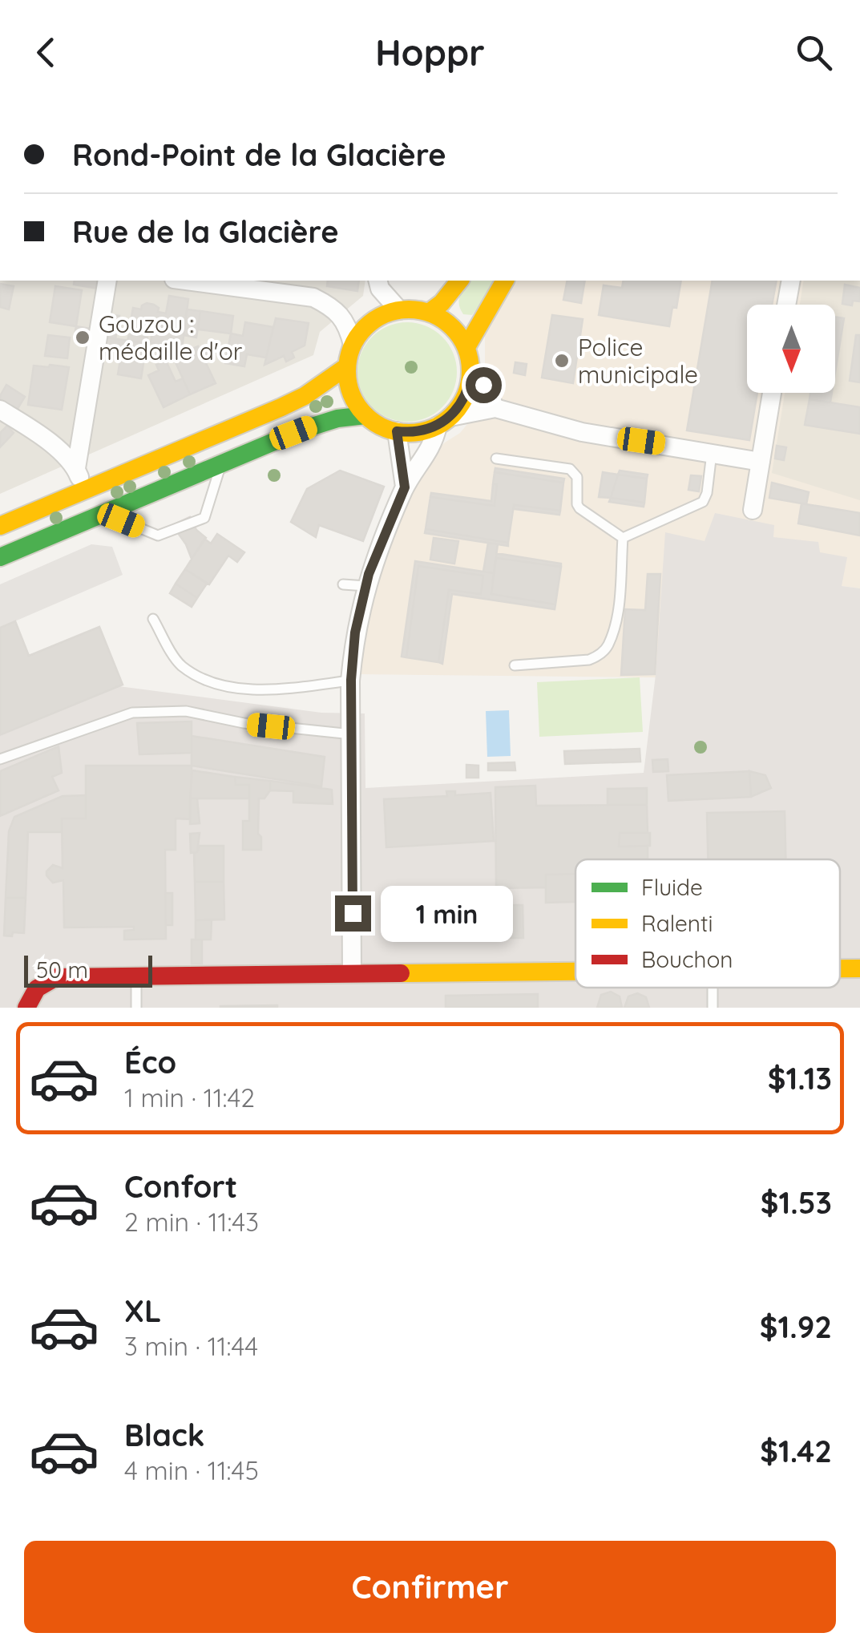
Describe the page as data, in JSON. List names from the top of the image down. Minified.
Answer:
{"places":["Gouzou : médaille d'or","Police municipale"],"legend":["Fluide","Ralenti","Bouchon"],"scale_bar":"50 m","north":"bottom","page":{"header":"Hoppr","banner":["Rond-Point de la Glacière","Rue de la Glacière"],"bubble":"1 min","scale":"50 m","list":[{"name":"Éco","note":"1 min · 11:42","value":"$1.13"},{"name":"Confort","note":"2 min · 11:43","value":"$1.53"},{"name":"XL","note":"3 min · 11:44","value":"$1.92"},{"name":"Black","note":"4 min · 11:45","value":"$1.42"}],"buttons":"Confirmer"}}
